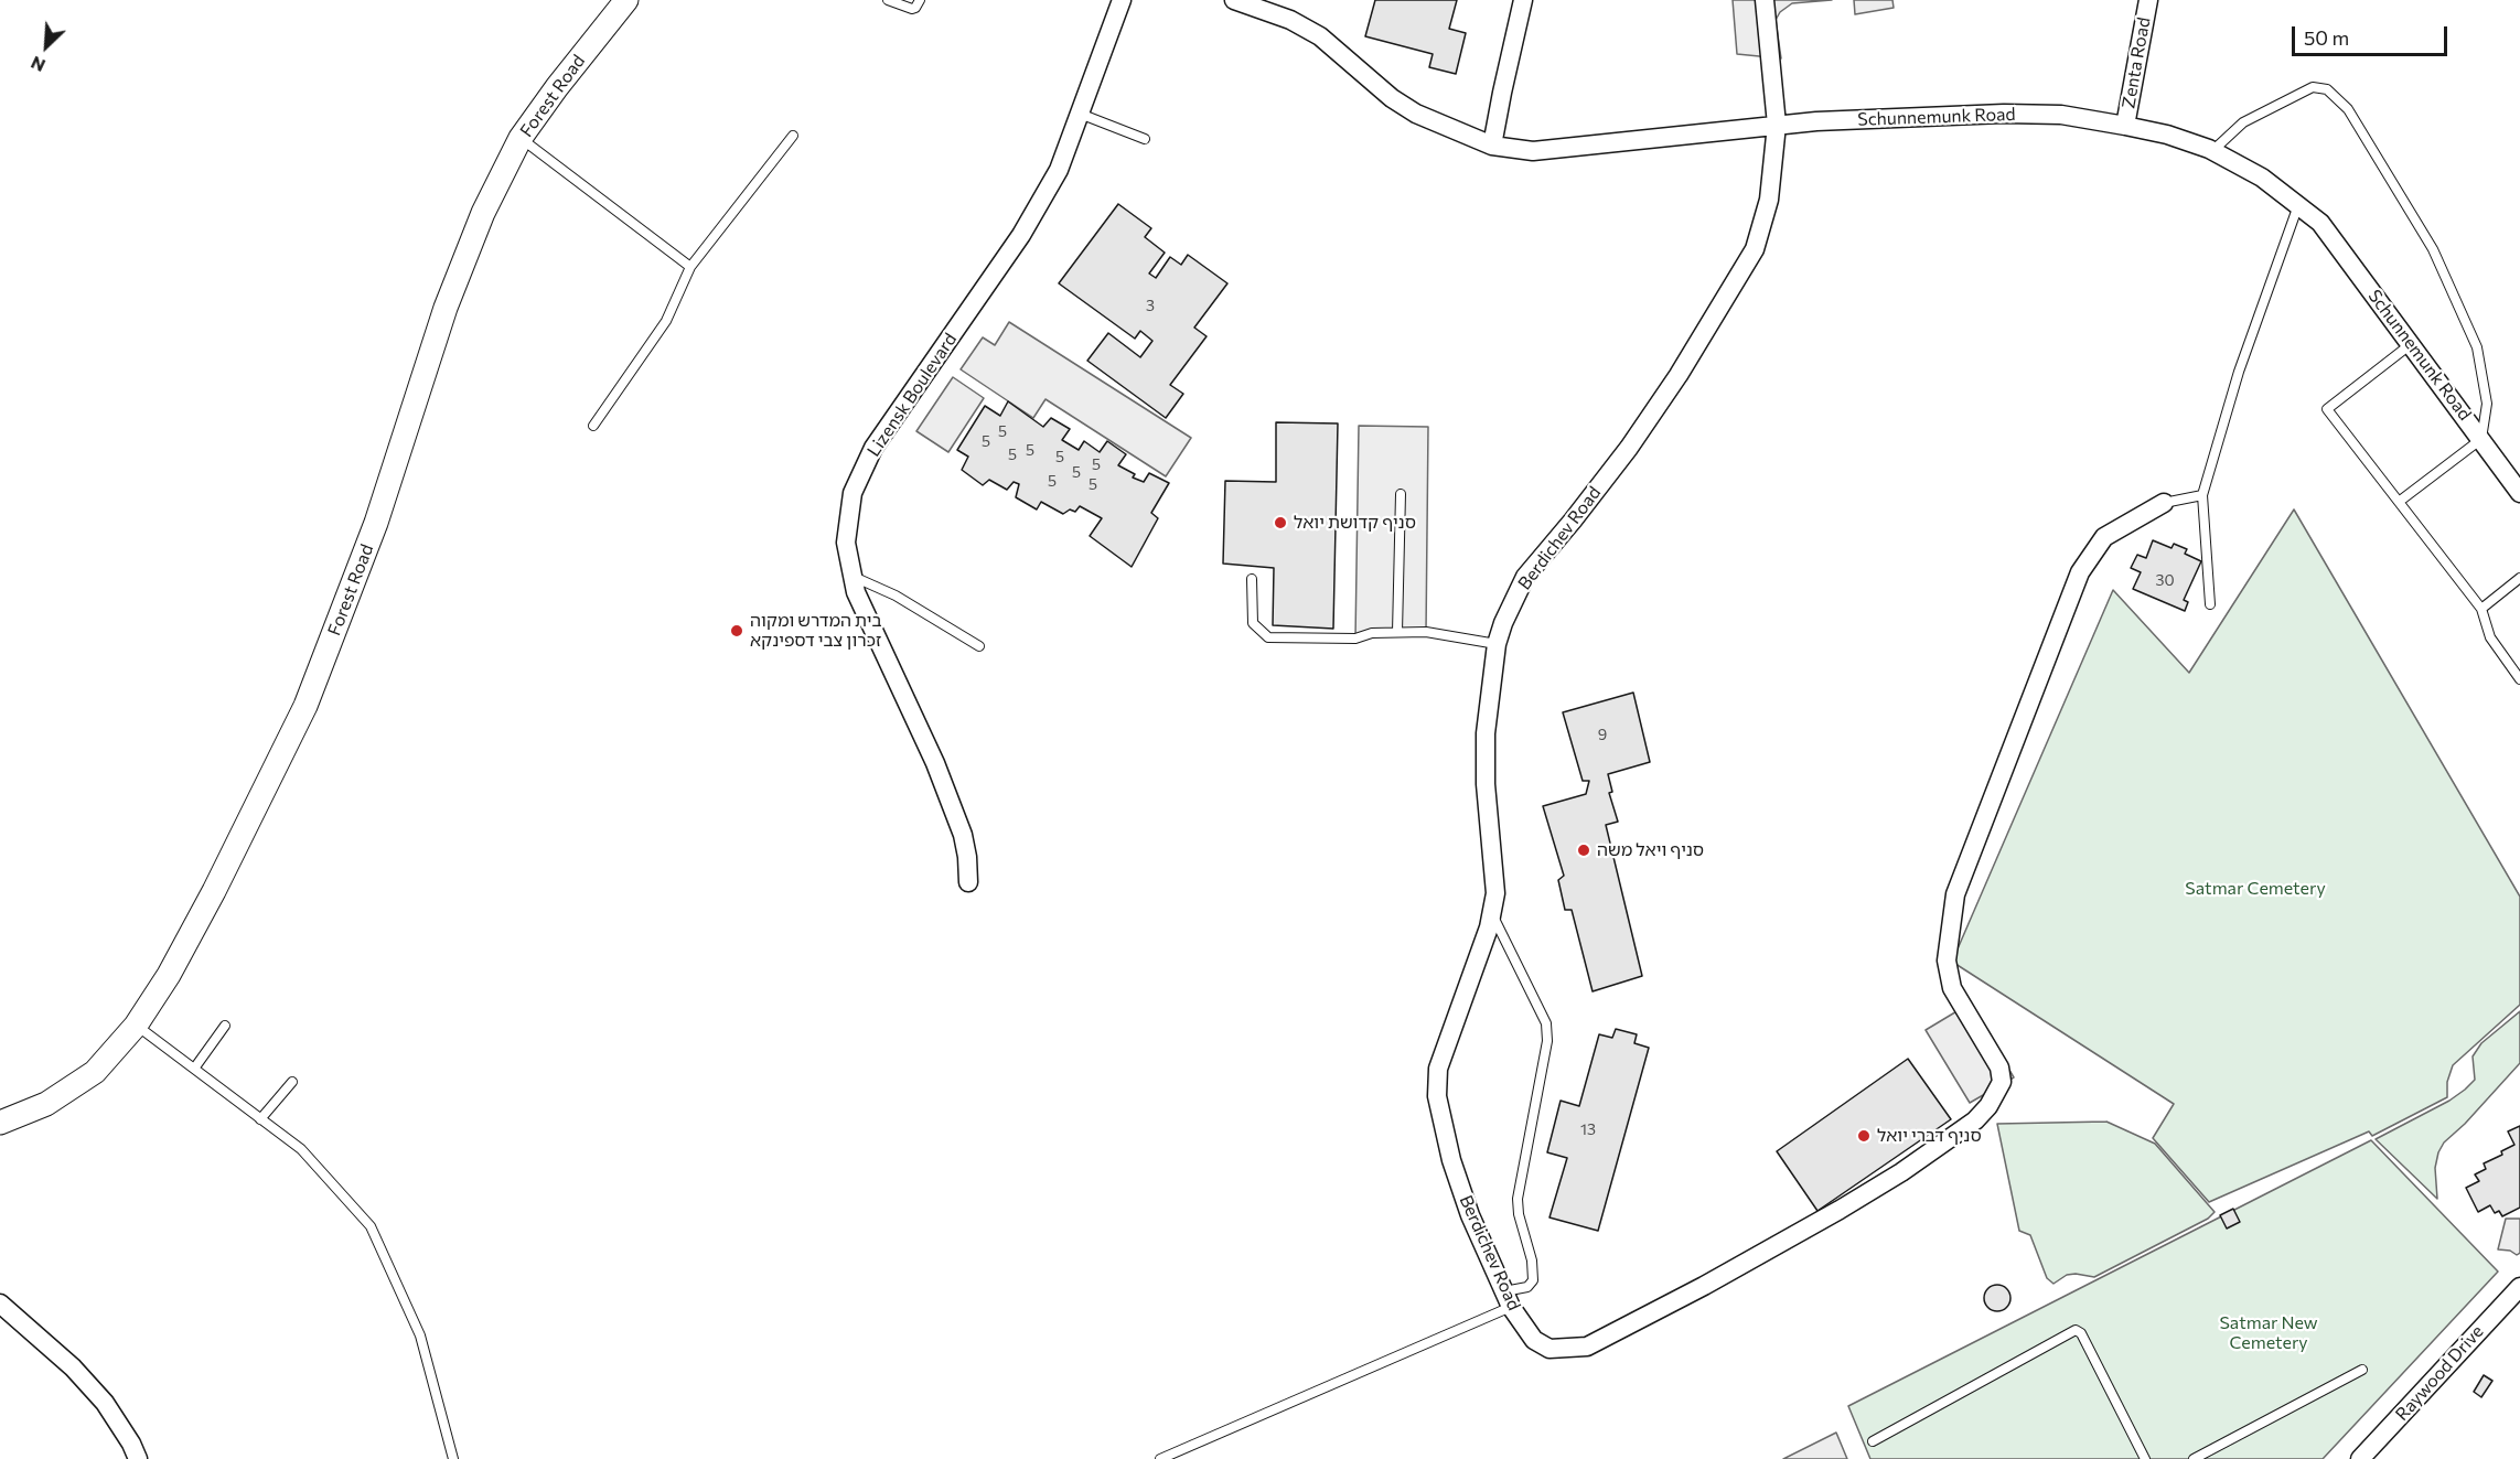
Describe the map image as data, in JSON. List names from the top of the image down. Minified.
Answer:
{"streets":{"street":["Zenta Road","Forest Road","Schunnemunk Road","Lizensk Boulevard","Berdichev Road","Raywood Drive"]},"crossings":[["Zenta Road","Schunnemunk Road"],["Schunnemunk Road","Berdichev Road"]],"parks":["Satmar Cemetery","Satmar New Cemetery"],"places":["סניף קדושת יואל","בית המדרש ומקוה זכרון צבי דספינקא","סניף ויאל משה","סניף דברי יואל"],"house_numbers":["3","5","5","5","5","5","5","5","5","5","30","9","13"],"scale_bar":"50 m","north":"bottom left"}
